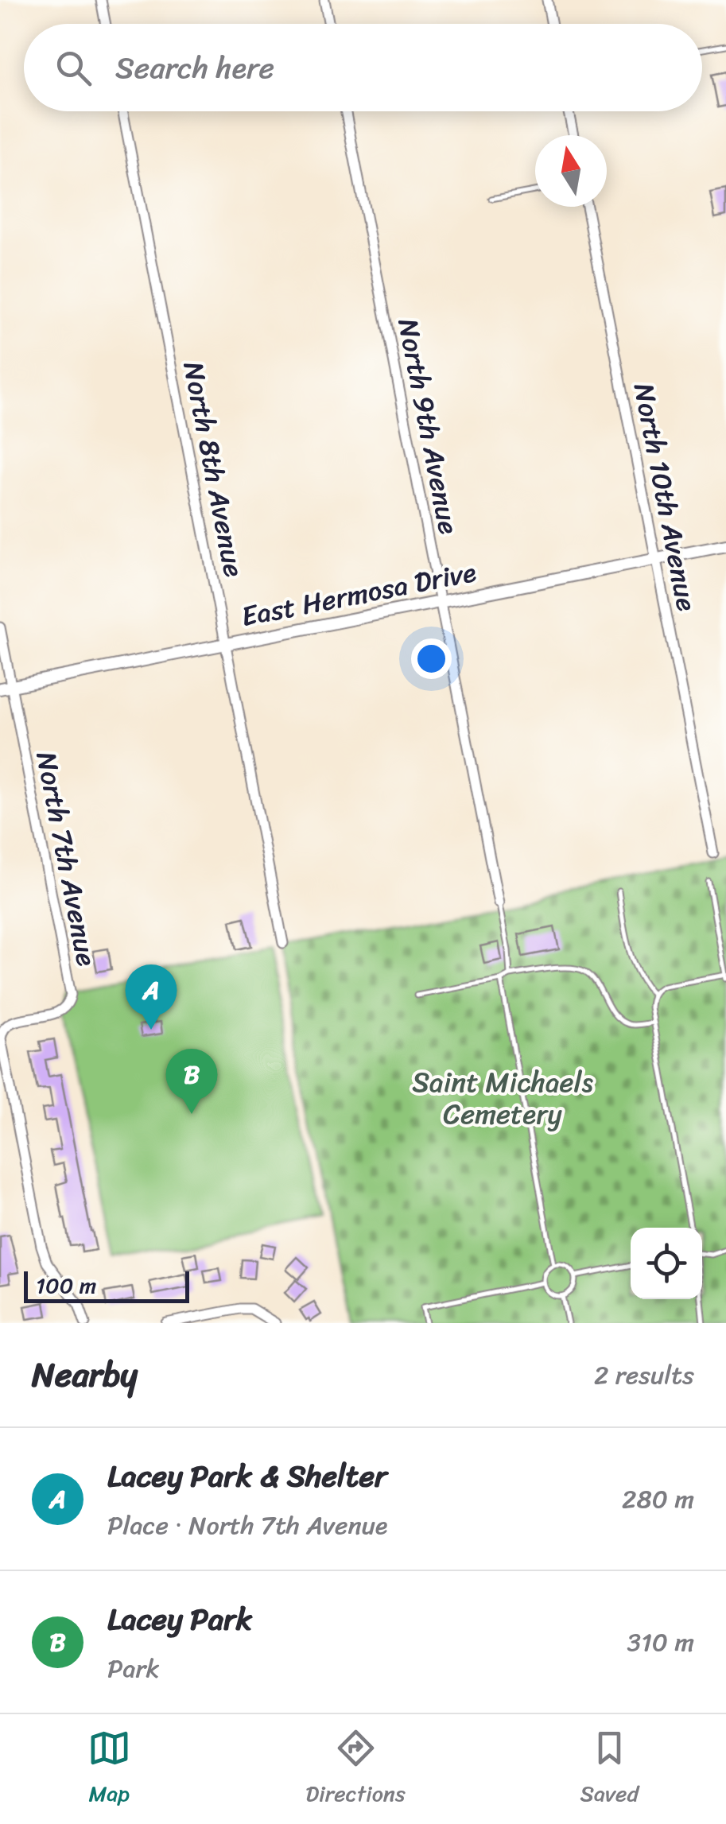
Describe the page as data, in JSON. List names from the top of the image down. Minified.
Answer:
{"streets":{"street":["North 9th Avenue","North 8th Avenue","North 10th Avenue","East Hermosa Drive","North 7th Avenue"]},"crossings":[["North 9th Avenue","East Hermosa Drive"],["North 8th Avenue","East Hermosa Drive"],["North 10th Avenue","East Hermosa Drive"],["East Hermosa Drive","North 7th Avenue"]],"parks":["Saint Michaels Cemetery"],"scale_bar":"100 m","north":"top","page":{"search":"Search here","pins":["A","B"],"scale":"100 m","heading":["Nearby","2 results"],"list":[{"mark":"A","name":"Lacey Park & Shelter","note":"Place · North 7th Avenue","value":"280 m"},{"mark":"B","name":"Lacey Park","note":"Park","value":"310 m"}],"nav":["Map","Directions","Saved"]}}
